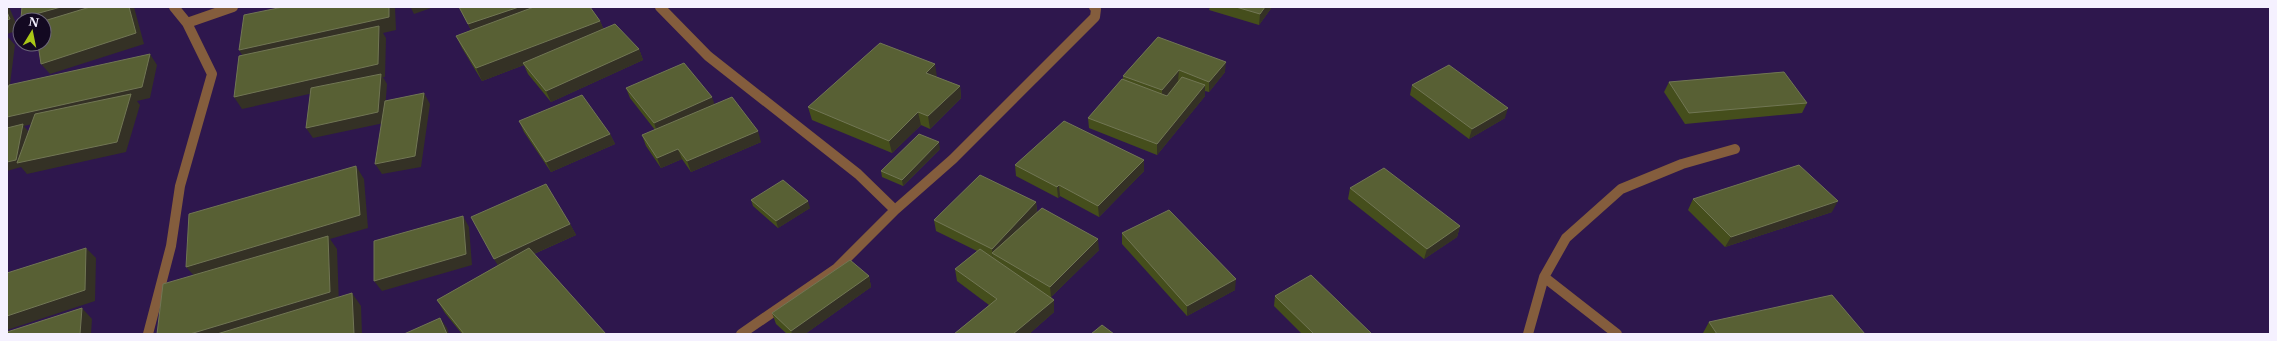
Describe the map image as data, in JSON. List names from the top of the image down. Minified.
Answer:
{"north":"top"}
